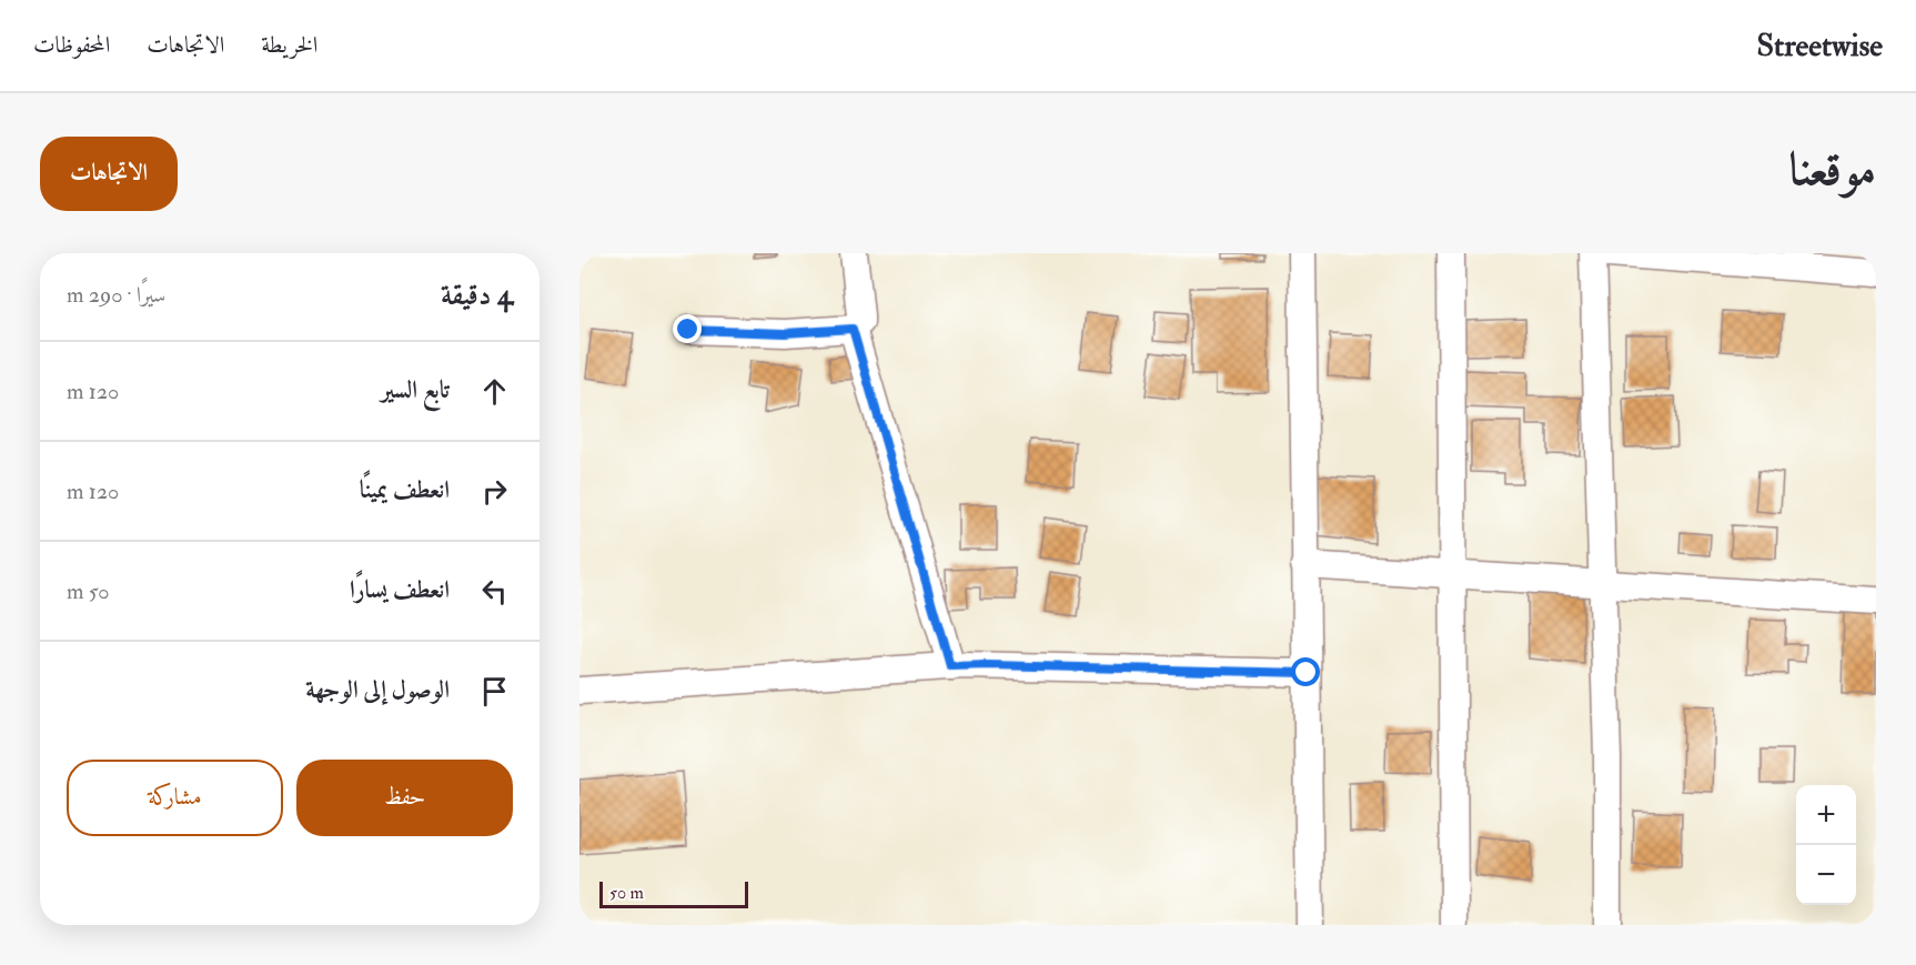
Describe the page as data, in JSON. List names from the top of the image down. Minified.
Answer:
{"scale_bar":"50 m","page":{"header":"Streetwise","nav":["الخريطة","الاتجاهات","المحفوظات"],"title":"موقعنا","buttons":["الاتجاهات",["حفظ","مشاركة"]],"heading":["4 دقيقة","سيرًا · 290 m"],"list":[["تابع السير","120 m"],["انعطف يمينًا","120 m"],["انعطف يسارًا","50 m"],"الوصول إلى الوجهة"],"map_buttons":["+","−"],"scale":"50 m"}}
